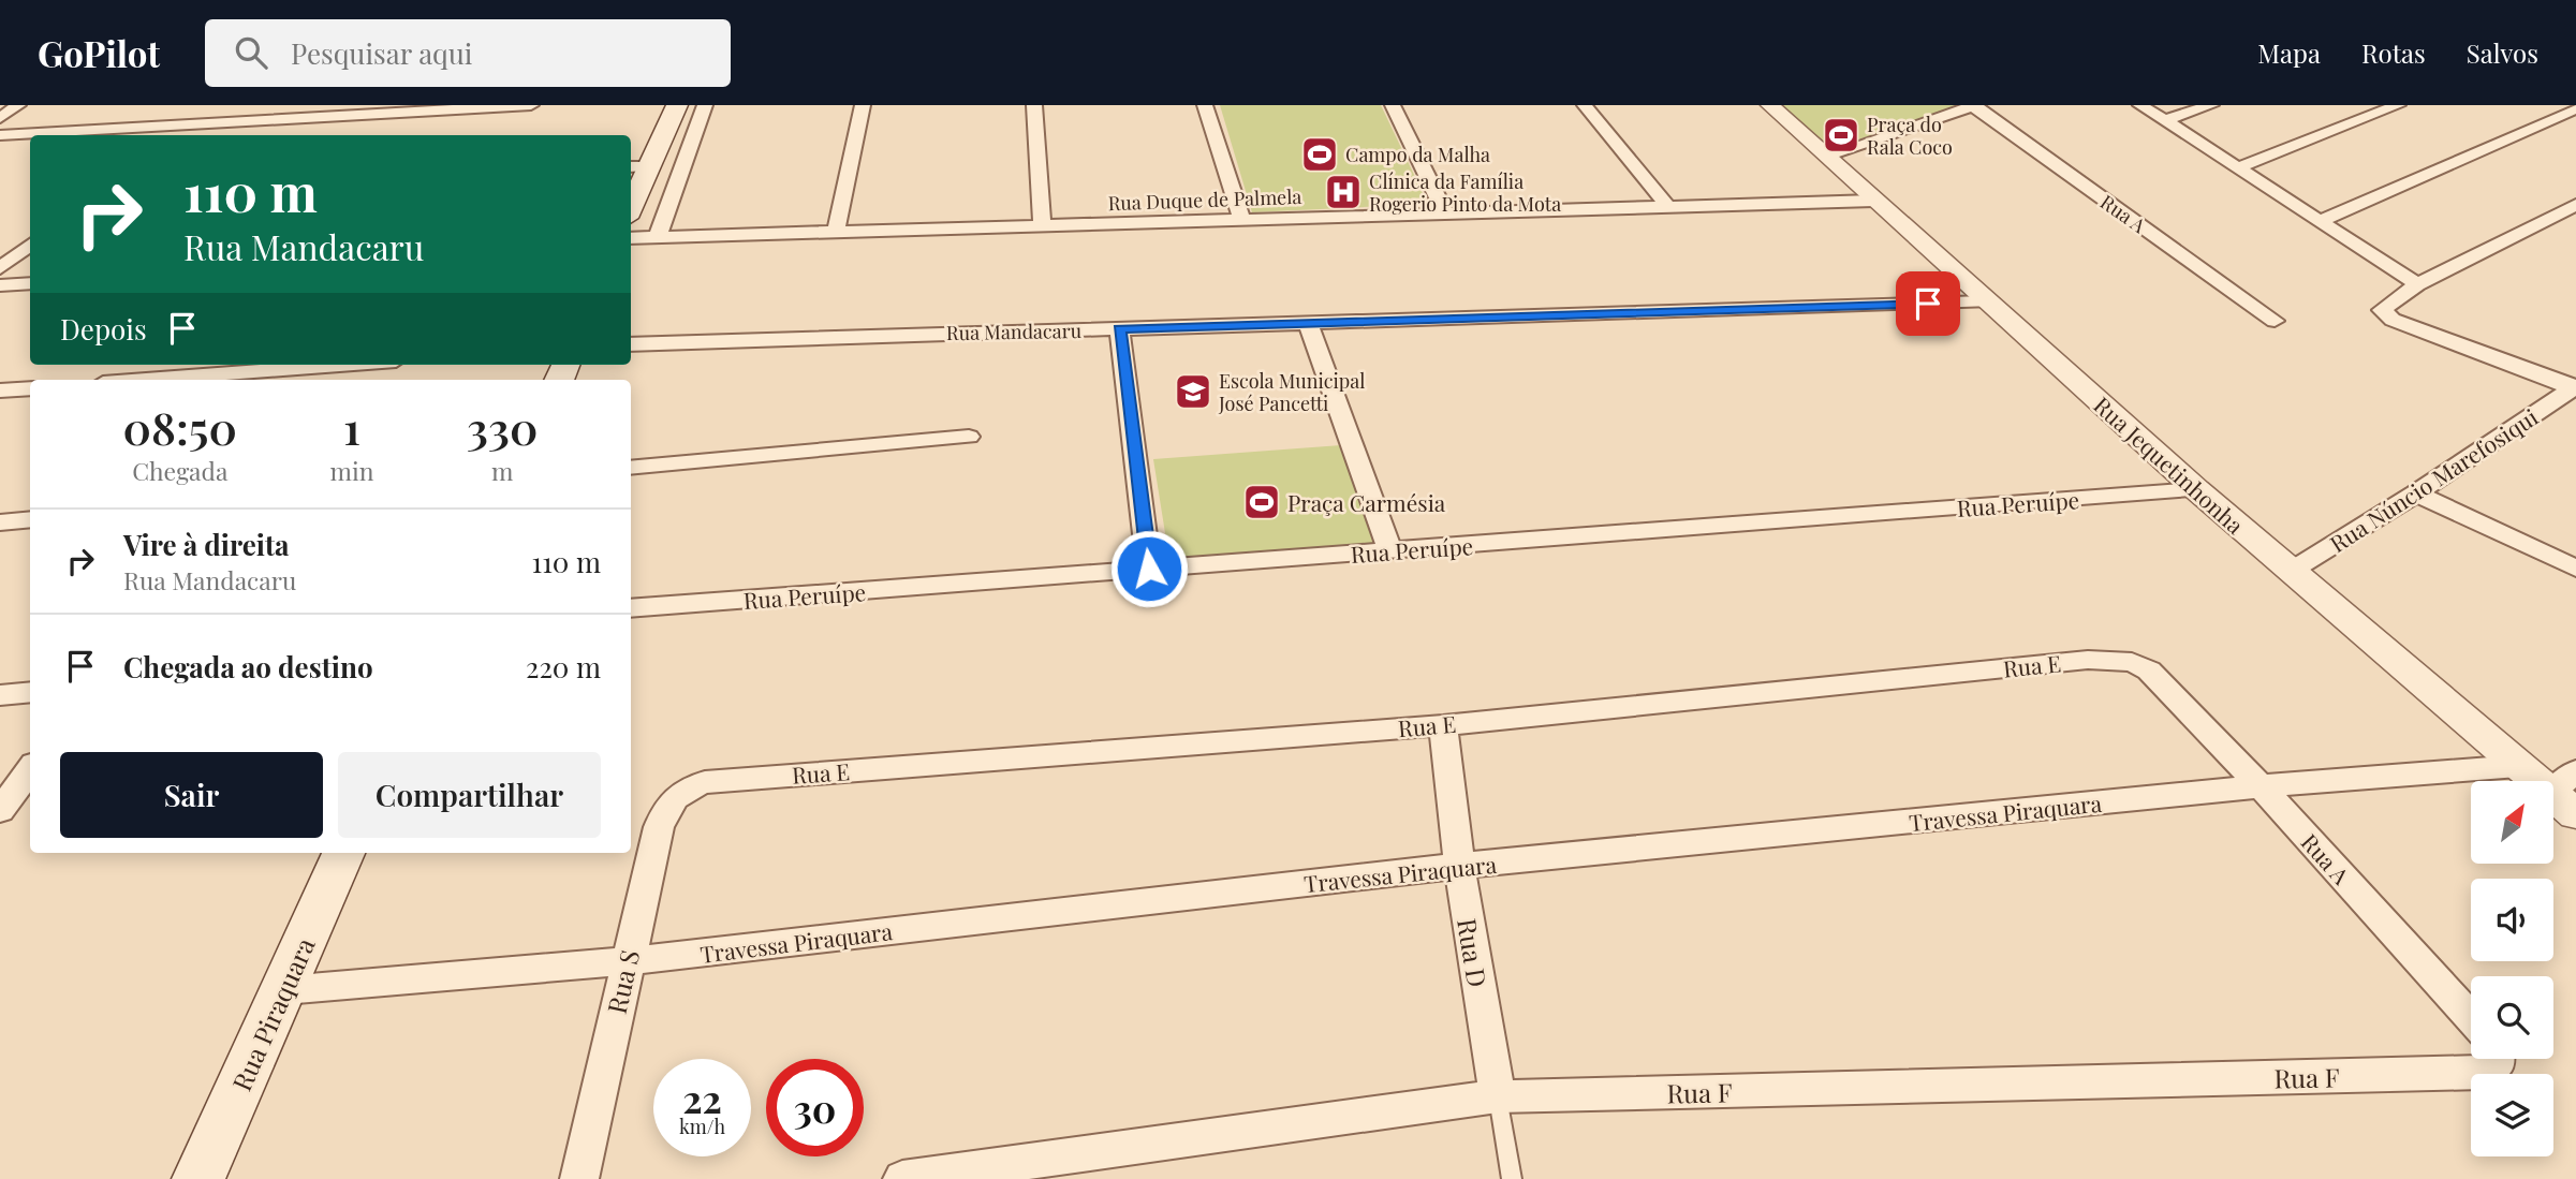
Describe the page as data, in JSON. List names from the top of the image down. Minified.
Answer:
{"streets":{"main road":["Rua Piraquara"],"street":["Rua Duque de Palmela","Rua A","Rua Mandacaru","Rua Jequetinhonha","Rua Núncio Marefosiqui","Rua Peruípe","Rua E","Travessa Piraquara","Rua D","Rua S","Rua F"]},"crossings":[["Rua Duque de Palmela","Rua Jequetinhonha"],["Rua A","Rua E"],["Rua A","Travessa Piraquara"],["Rua Mandacaru","Rua Jequetinhonha"],["Rua Jequetinhonha","Rua Núncio Marefosiqui"],["Rua Jequetinhonha","Rua Peruípe"],["Rua Jequetinhonha","Travessa Piraquara"],["Rua E","Rua D"],["Rua E","Rua S"],["Travessa Piraquara","Rua D"],["Travessa Piraquara","Rua S"],["Travessa Piraquara","Rua Piraquara"],["Rua D","Rua F"]],"places":{"sports":["Praça do Rala Coco","Campo da Malha","Praça Carmésia"],"hospital":["Clínica da Família Rogerio Pinto da Mota"],"school or university":["Escola Municipal José Pancetti"]},"north":"top right","page":{"header":"GoPilot","search":"Pesquisar aqui","nav":["Mapa","Rotas","Salvos"],"turn":["110 m","Rua Mandacaru"],"then":"Depois","eta":["08:50","Chegada","1","min","330","m"],"list":[{"name":"Vire à direita","note":"Rua Mandacaru","value":"110 m"},{"name":"Chegada ao destino","value":"220 m"}],"buttons":["Sair","Compartilhar"],"speed":"22 km/h","limit":"30"}}
